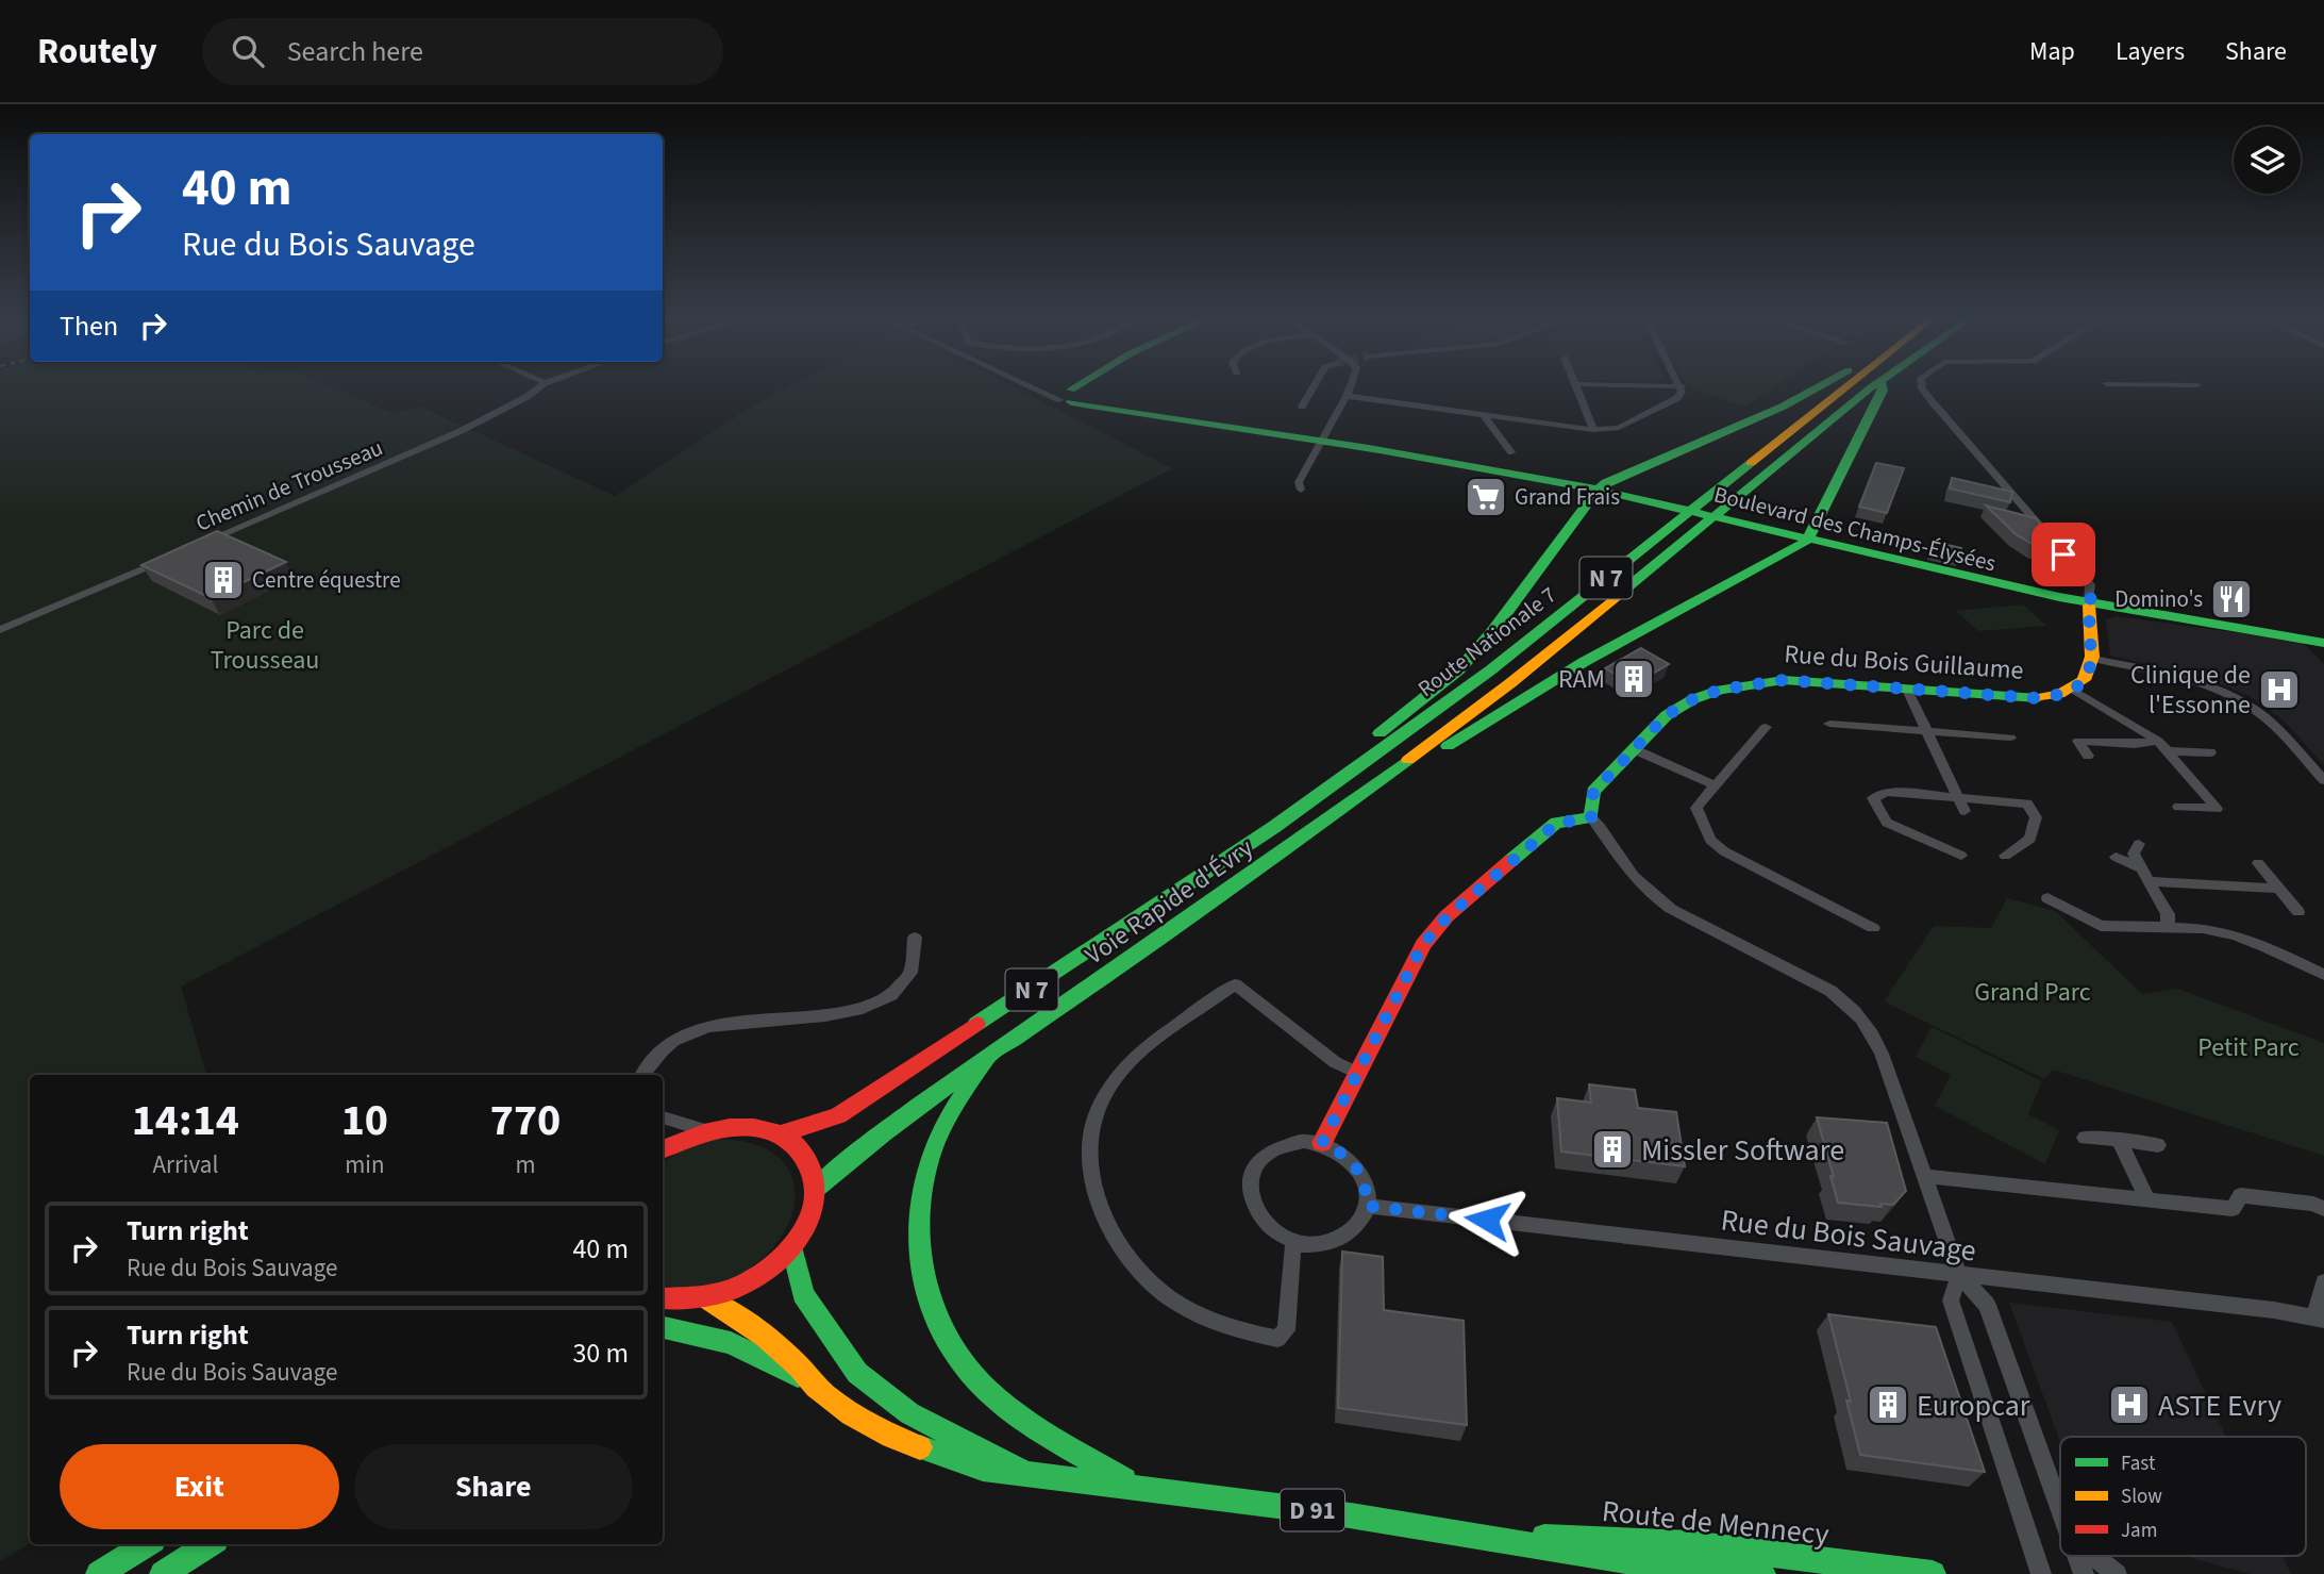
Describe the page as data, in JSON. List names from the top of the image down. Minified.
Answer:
{"streets":{"main road":["Boulevard des Champs-Élysées","N 7","Route Nationale 7","Rue du Bois Guillaume","Voie Rapide d'Évry","D 91","Route de Mennecy"],"street":["Chemin de Trousseau","Rue du Bois Sauvage"]},"crossings":[["Route Nationale 7","Voie Rapide d'Évry"]],"parks":["Parc de Trousseau","Grand Parc","Petit Parc"],"places":{"supermarket":["Grand Frais"],"building":["Centre équestre","RAM","Missler Software","Europcar"],"restaurant":["Domino's"],"hospital":["Clinique de l'Essonne","ASTE Evry"]},"legend":["Fast","Slow","Jam"],"page":{"header":"Routely","search":"Search here","nav":["Map","Layers","Share"],"turn":["40 m","Rue du Bois Sauvage"],"then":"Then","eta":["14:14","Arrival","10","min","770","m"],"list":[{"name":"Turn right","note":"Rue du Bois Sauvage","value":"40 m"},{"name":"Turn right","note":"Rue du Bois Sauvage","value":"30 m"}],"buttons":["Exit","Share"]}}
